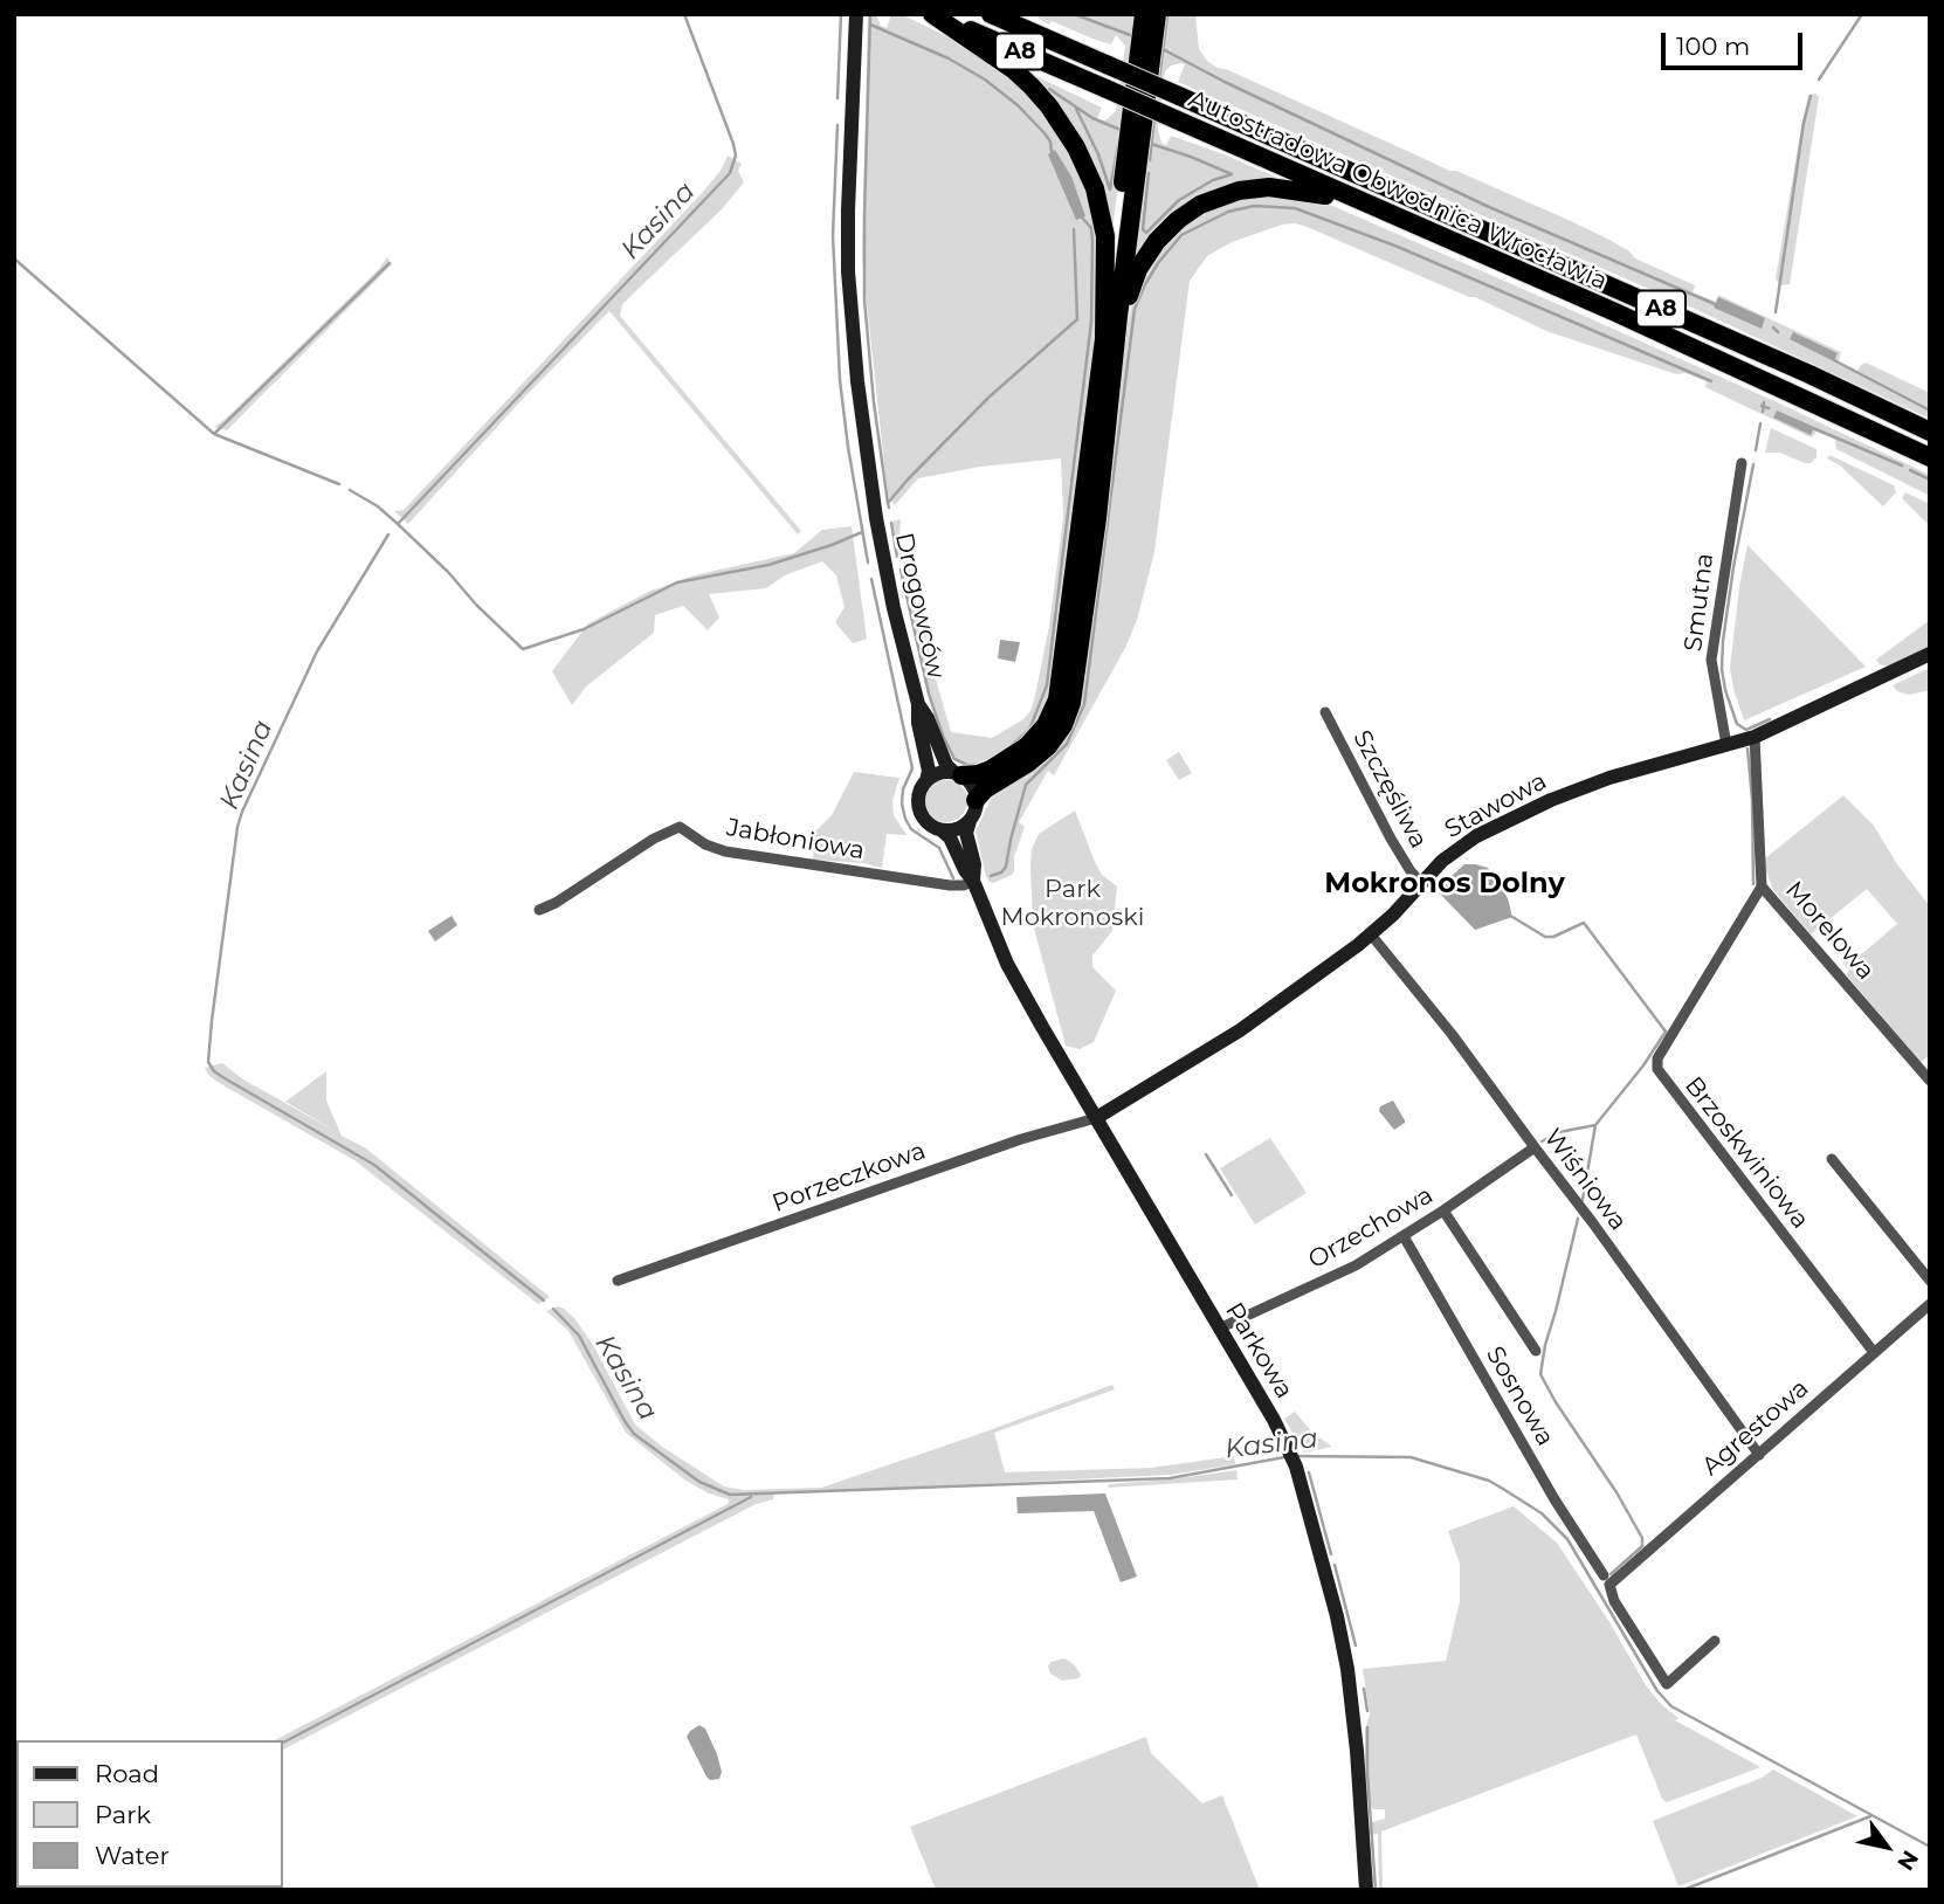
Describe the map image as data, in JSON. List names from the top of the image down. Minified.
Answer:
{"streets":{"highway":["A8","Autostradowa Obwodnica Wrocławia"],"main road":["Drogowców","Stawowa","Parkowa"],"street":["Smutna","Szczęśliwa","Jabłoniowa","Morelowa","Brzoskwiniowa","Porzeczkowa","Wiśniowa","Orzechowa","Sosnowa","Agrestowa"]},"crossings":[["Smutna","Stawowa"],["Drogowców","Parkowa"],["Szczęśliwa","Stawowa"],["Stawowa","Morelowa"],["Stawowa","Porzeczkowa"],["Stawowa","Wiśniowa"],["Stawowa","Parkowa"],["Jabłoniowa","Parkowa"],["Morelowa","Brzoskwiniowa"],["Brzoskwiniowa","Agrestowa"],["Porzeczkowa","Parkowa"],["Wiśniowa","Orzechowa"],["Wiśniowa","Agrestowa"],["Orzechowa","Parkowa"],["Orzechowa","Sosnowa"],["Sosnowa","Agrestowa"]],"districts":["Mokronos Dolny"],"water":["Kasina"],"parks":["Park Mokronoski"],"legend":["Road","Park","Water"],"scale_bar":"100 m","north":"bottom right"}
